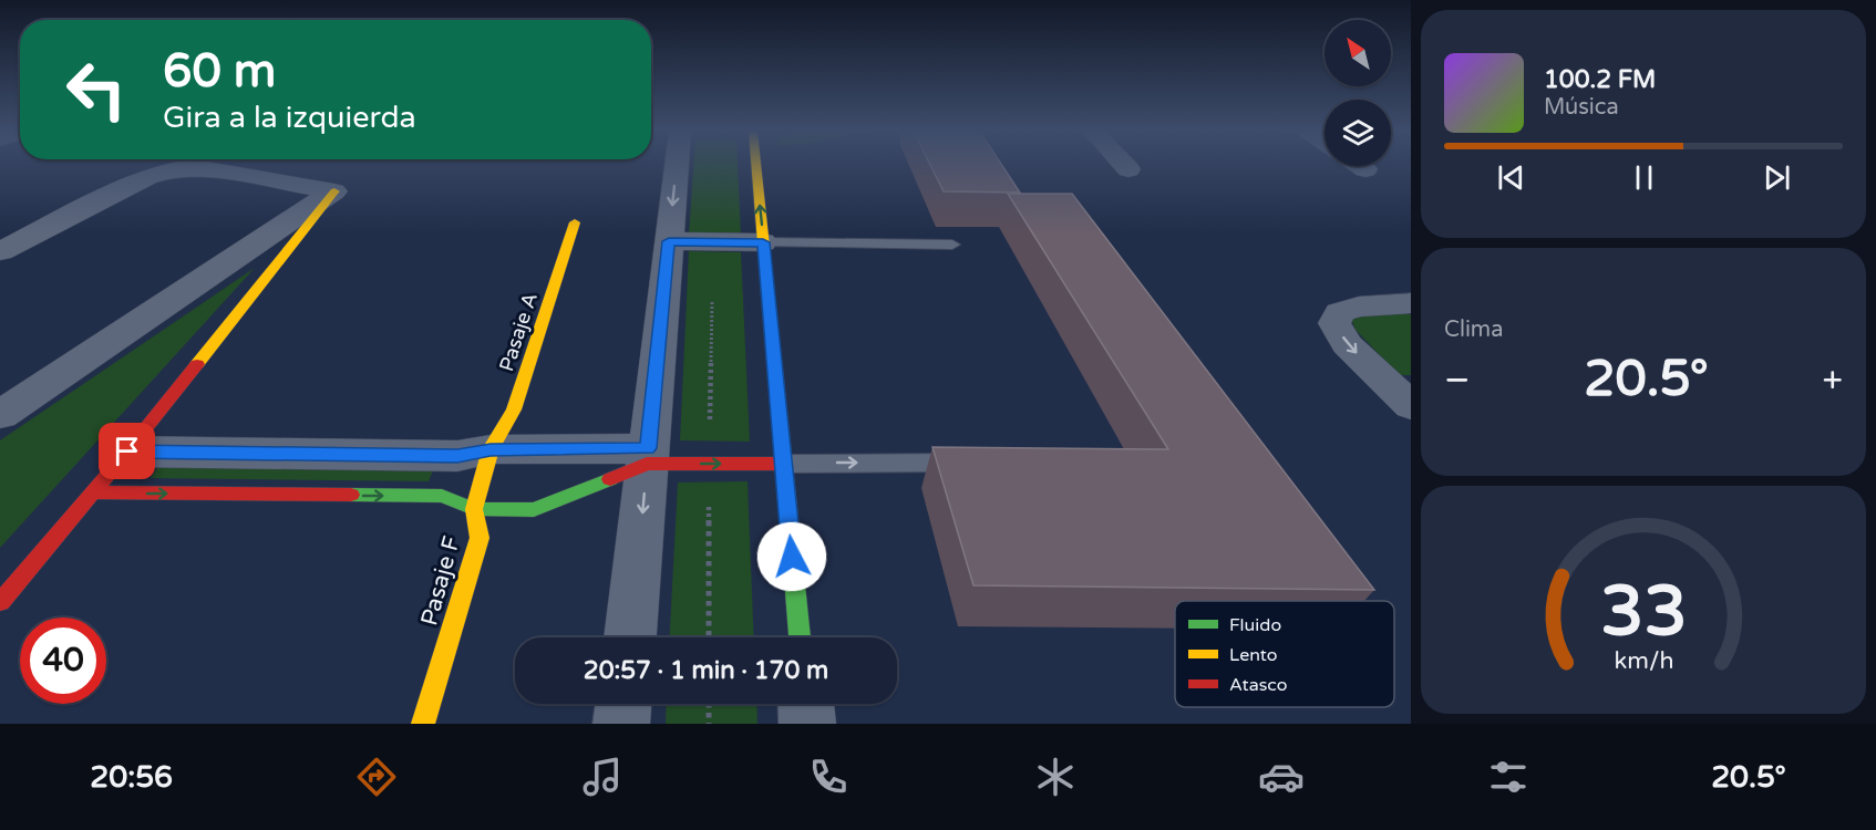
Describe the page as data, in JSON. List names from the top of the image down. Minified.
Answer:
{"streets":{"street":["Pasaje A","Pasaje F"]},"crossings":[["Pasaje A","Pasaje F"]],"legend":["Fluido","Lento","Atasco"],"north":"top left","page":{"turn":["60 m","Gira a la izquierda"],"song":["100.2 FM","Música"],"tile":"Clima","heat":["−","20.5°","+"],"limit":"40","trip":"20:57 · 1 min · 170 m","tabs":["20:56","20.5°"],"gauge":["33","km/h"]}}
